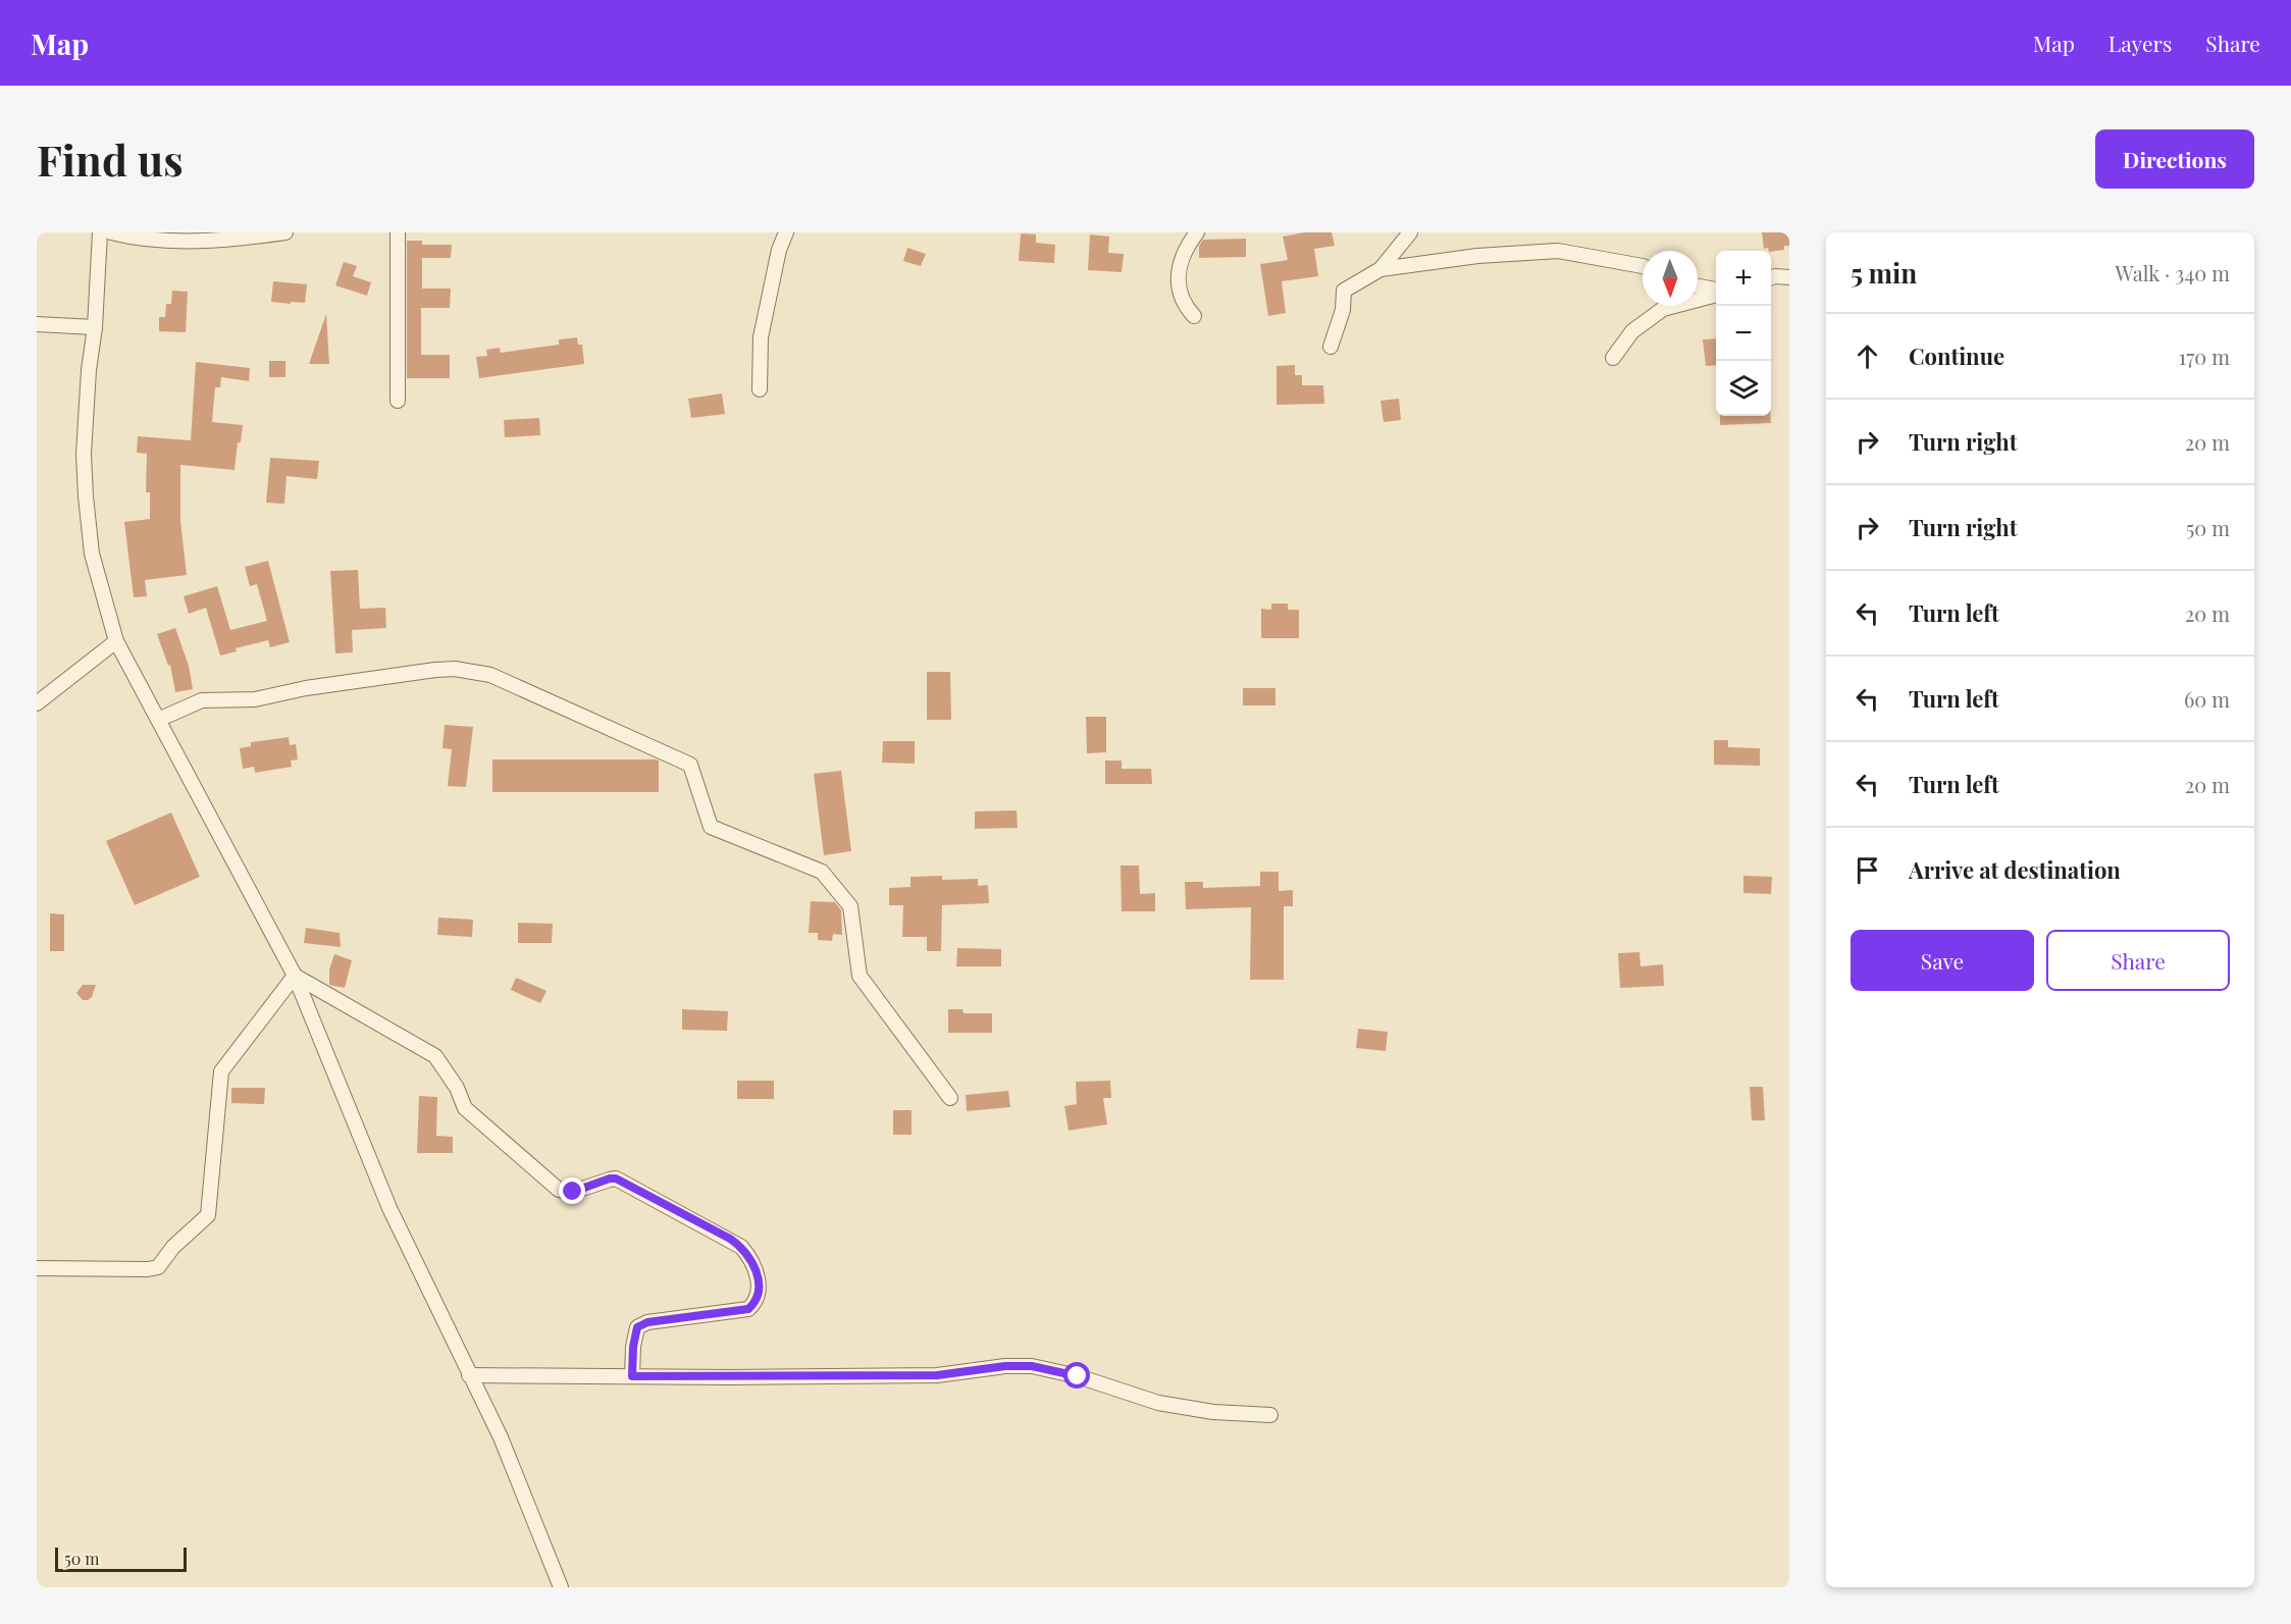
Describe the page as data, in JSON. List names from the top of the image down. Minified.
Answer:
{"scale_bar":"50 m","north":"bottom","page":{"header":"Map","nav":["Map","Layers","Share"],"buttons":["Directions",["Save","Share"]],"title":"Find us","heading":["5 min","Walk · 340 m"],"map_buttons":["+","−"],"list":[["Continue","170 m"],["Turn right","20 m"],["Turn right","50 m"],["Turn left","20 m"],["Turn left","60 m"],["Turn left","20 m"],"Arrive at destination"],"scale":"50 m"}}
